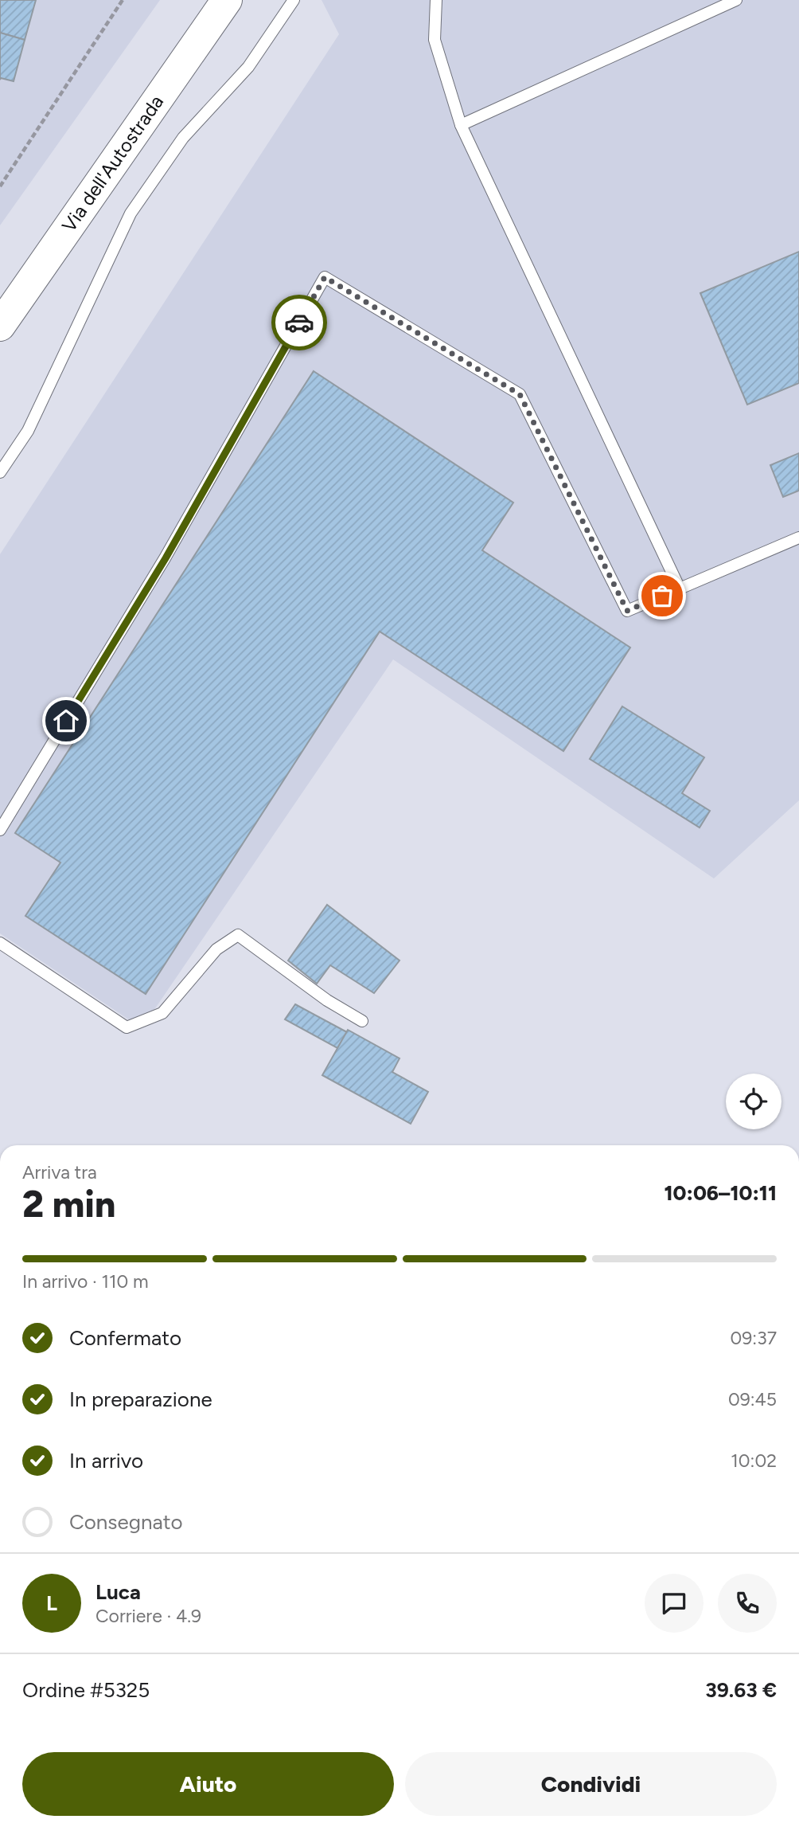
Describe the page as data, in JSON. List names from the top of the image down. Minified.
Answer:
{"streets":{"main road":["Via dell'Autostrada"]},"page":{"heading":["2 min","Arriva tra","10:06–10:11"],"panel":["Luca","Corriere · 4.9","Ordine #5325","39.63 €"],"bar":"In arrivo · 110 m","list":[["Confermato","09:37"],["In preparazione","09:45"],["In arrivo","10:02"],"Consegnato"],"round":"L","buttons":["Aiuto","Condividi"]}}
